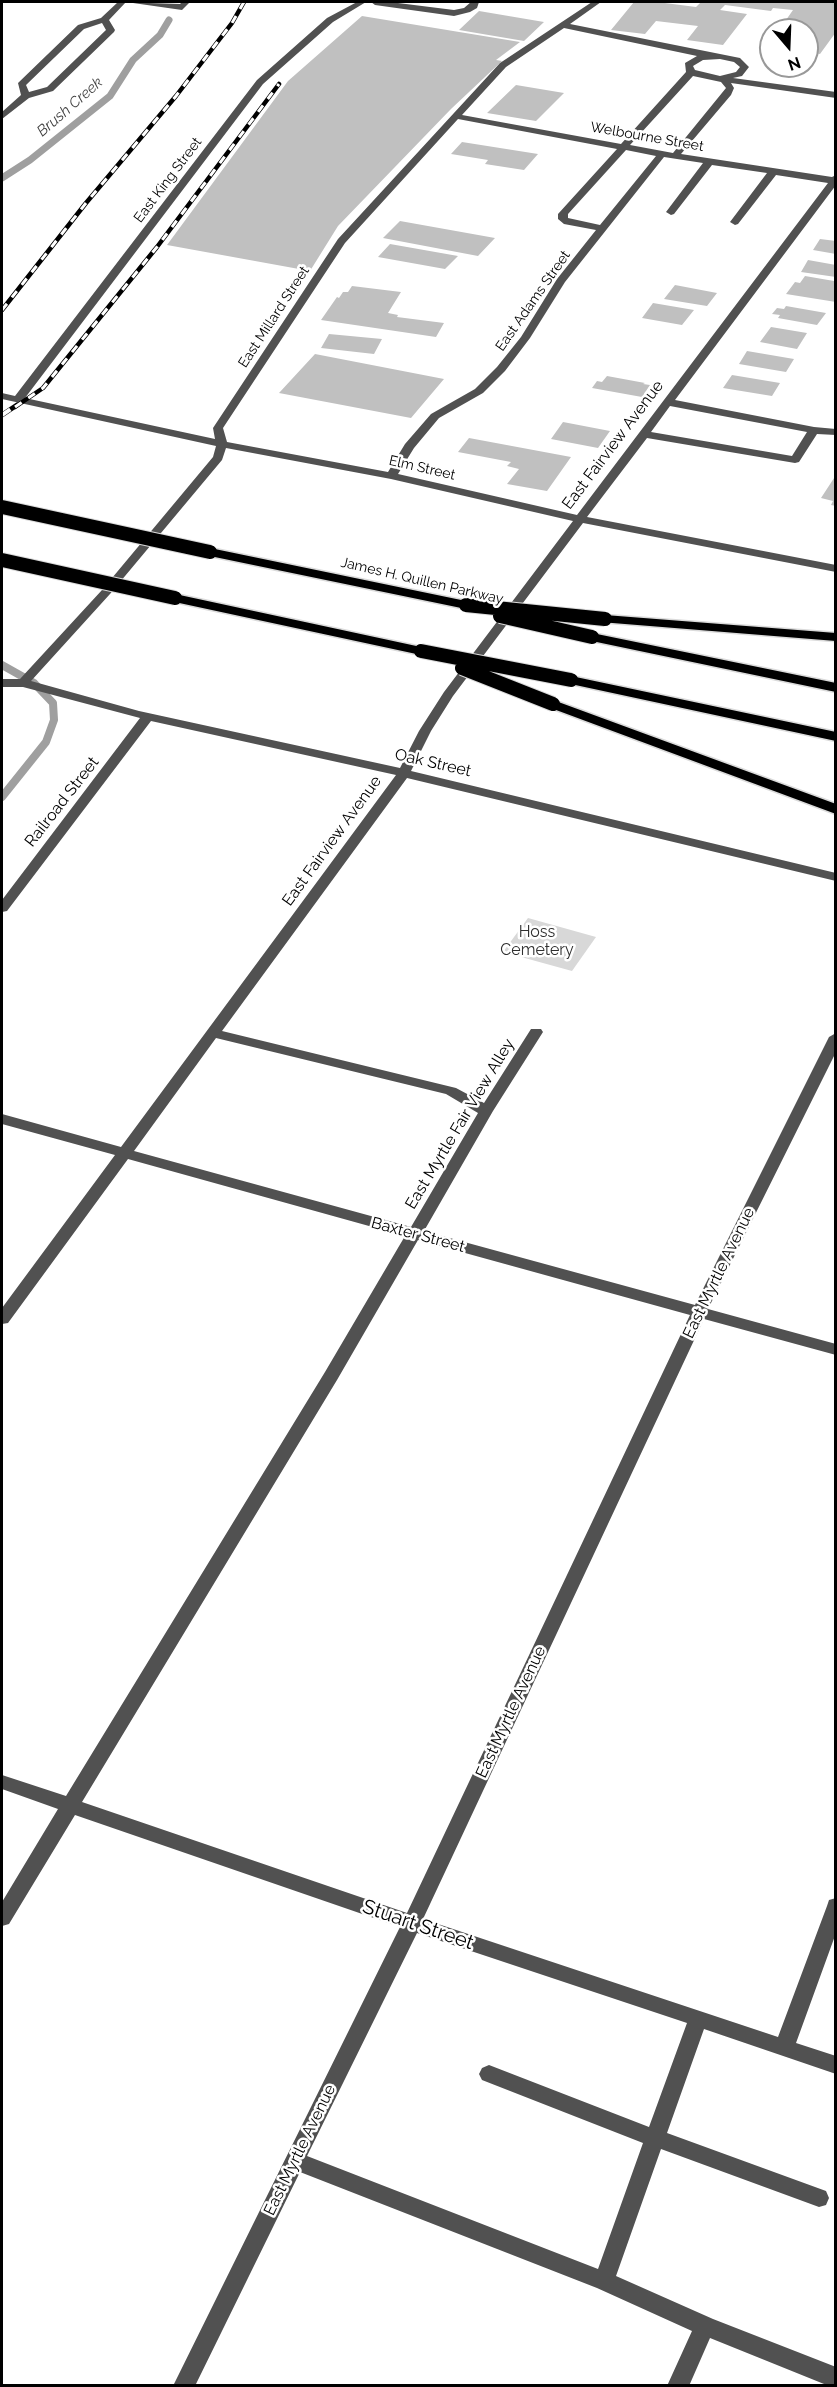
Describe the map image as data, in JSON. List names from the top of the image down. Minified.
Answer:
{"streets":{"highway":["James H. Quillen Parkway"],"street":["Welbourne Street","East King Street","East Adams Street","East Millard Street","East Fairview Avenue","Elm Street","Oak Street","Railroad Street","East Myrtle Fair View Alley","Baxter Street","East Myrtle Avenue","Stuart Street"]},"crossings":[["Welbourne Street","East Adams Street"],["Welbourne Street","East Millard Street"],["Welbourne Street","East Fairview Avenue"],["East King Street","Elm Street"],["East Adams Street","Elm Street"],["East Millard Street","Elm Street"],["East Millard Street","Oak Street"],["East Fairview Avenue","Elm Street"],["East Fairview Avenue","Oak Street"],["East Fairview Avenue","Baxter Street"],["Oak Street","Railroad Street"],["East Myrtle Fair View Alley","Baxter Street"],["East Myrtle Fair View Alley","Stuart Street"],["Baxter Street","East Myrtle Avenue"],["East Myrtle Avenue","Stuart Street"]],"water":["Brush Creek"],"parks":["Hoss Cemetery"],"north":"bottom"}
